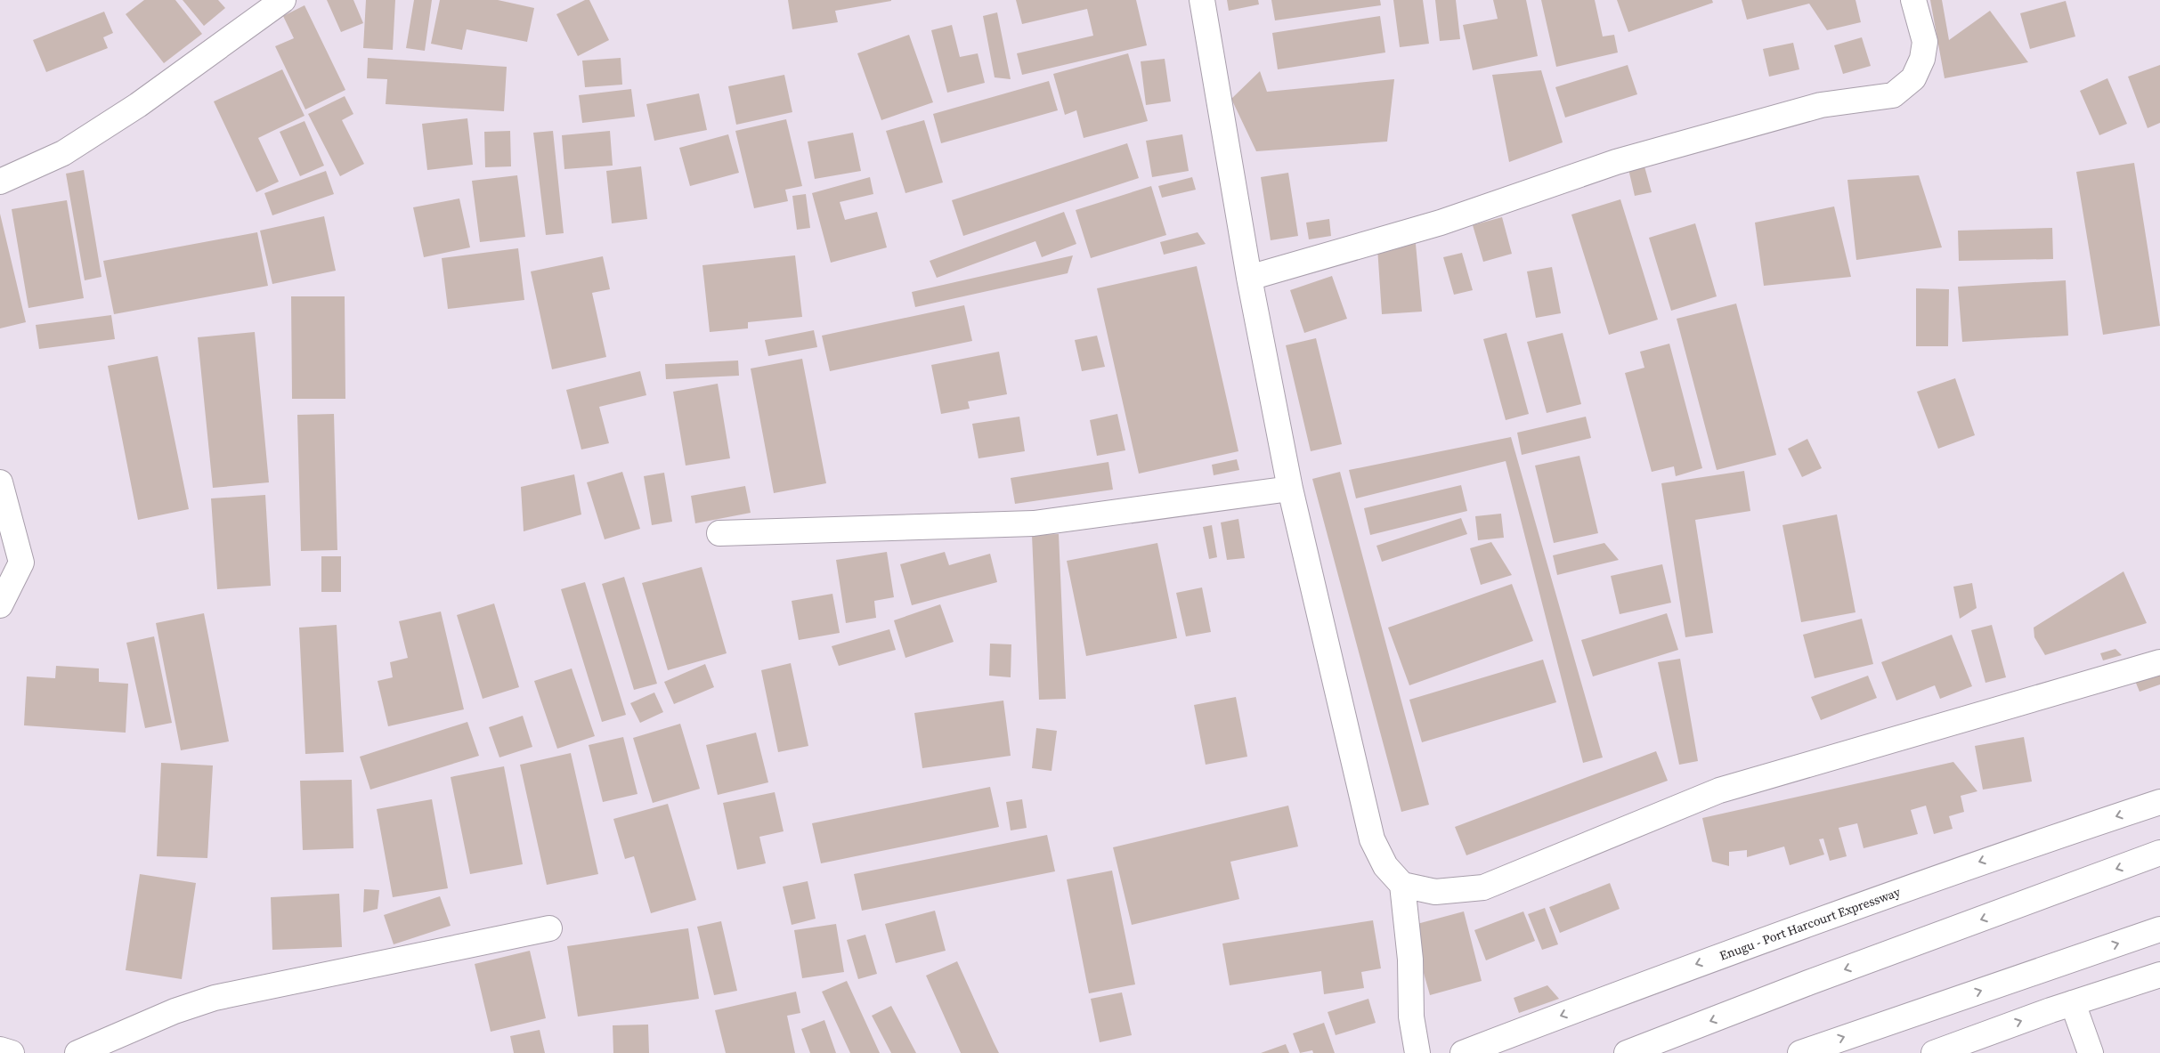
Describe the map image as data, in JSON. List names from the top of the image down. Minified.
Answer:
{"streets":{"main road":["Enugu - Port Harcourt Expressway"]}}
